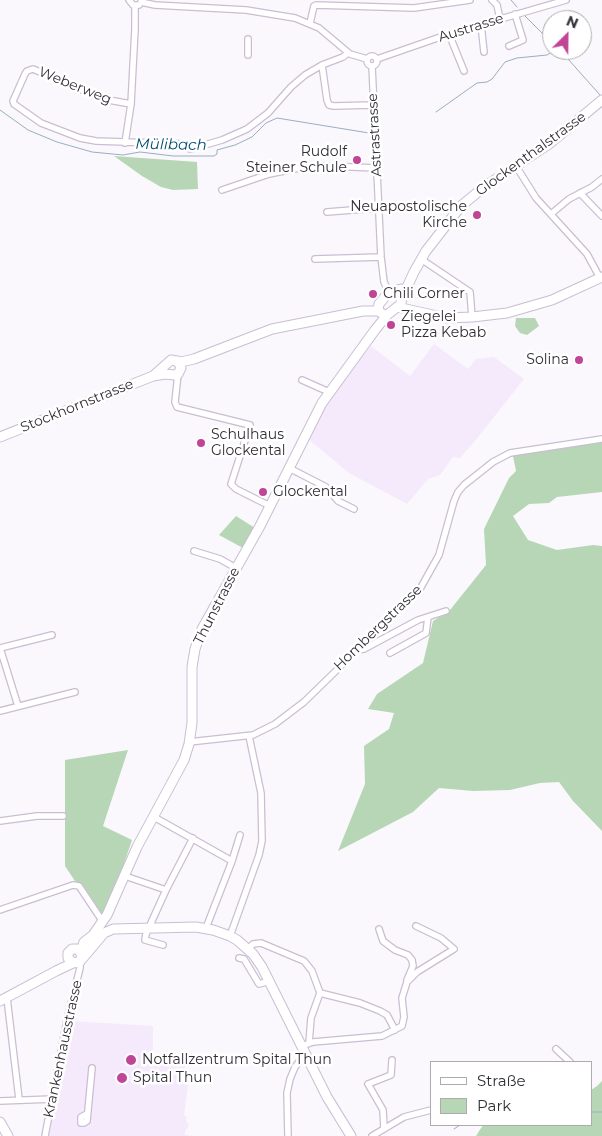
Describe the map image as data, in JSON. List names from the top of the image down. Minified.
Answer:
{"streets":{"main road":["Glockenthalstrasse","Stockhornstrasse","Thunstrasse"],"street":["Austrasse","Weberweg","Astrastrasse","Hombergstrasse","Krankenhausstrasse"]},"crossings":[["Austrasse","Astrastrasse"],["Astrastrasse","Glockenthalstrasse"],["Stockhornstrasse","Thunstrasse"],["Thunstrasse","Hombergstrasse"]],"water":["Mülibach"],"places":["Rudolf Steiner Schule","Neuapostolische Kirche","Chili Corner","Ziegelei Pizza Kebab","Solina","Schulhaus Glockental","Glockental","Notfallzentrum Spital Thun","Spital Thun"],"legend":["Straße","Park"],"north":"top right"}
